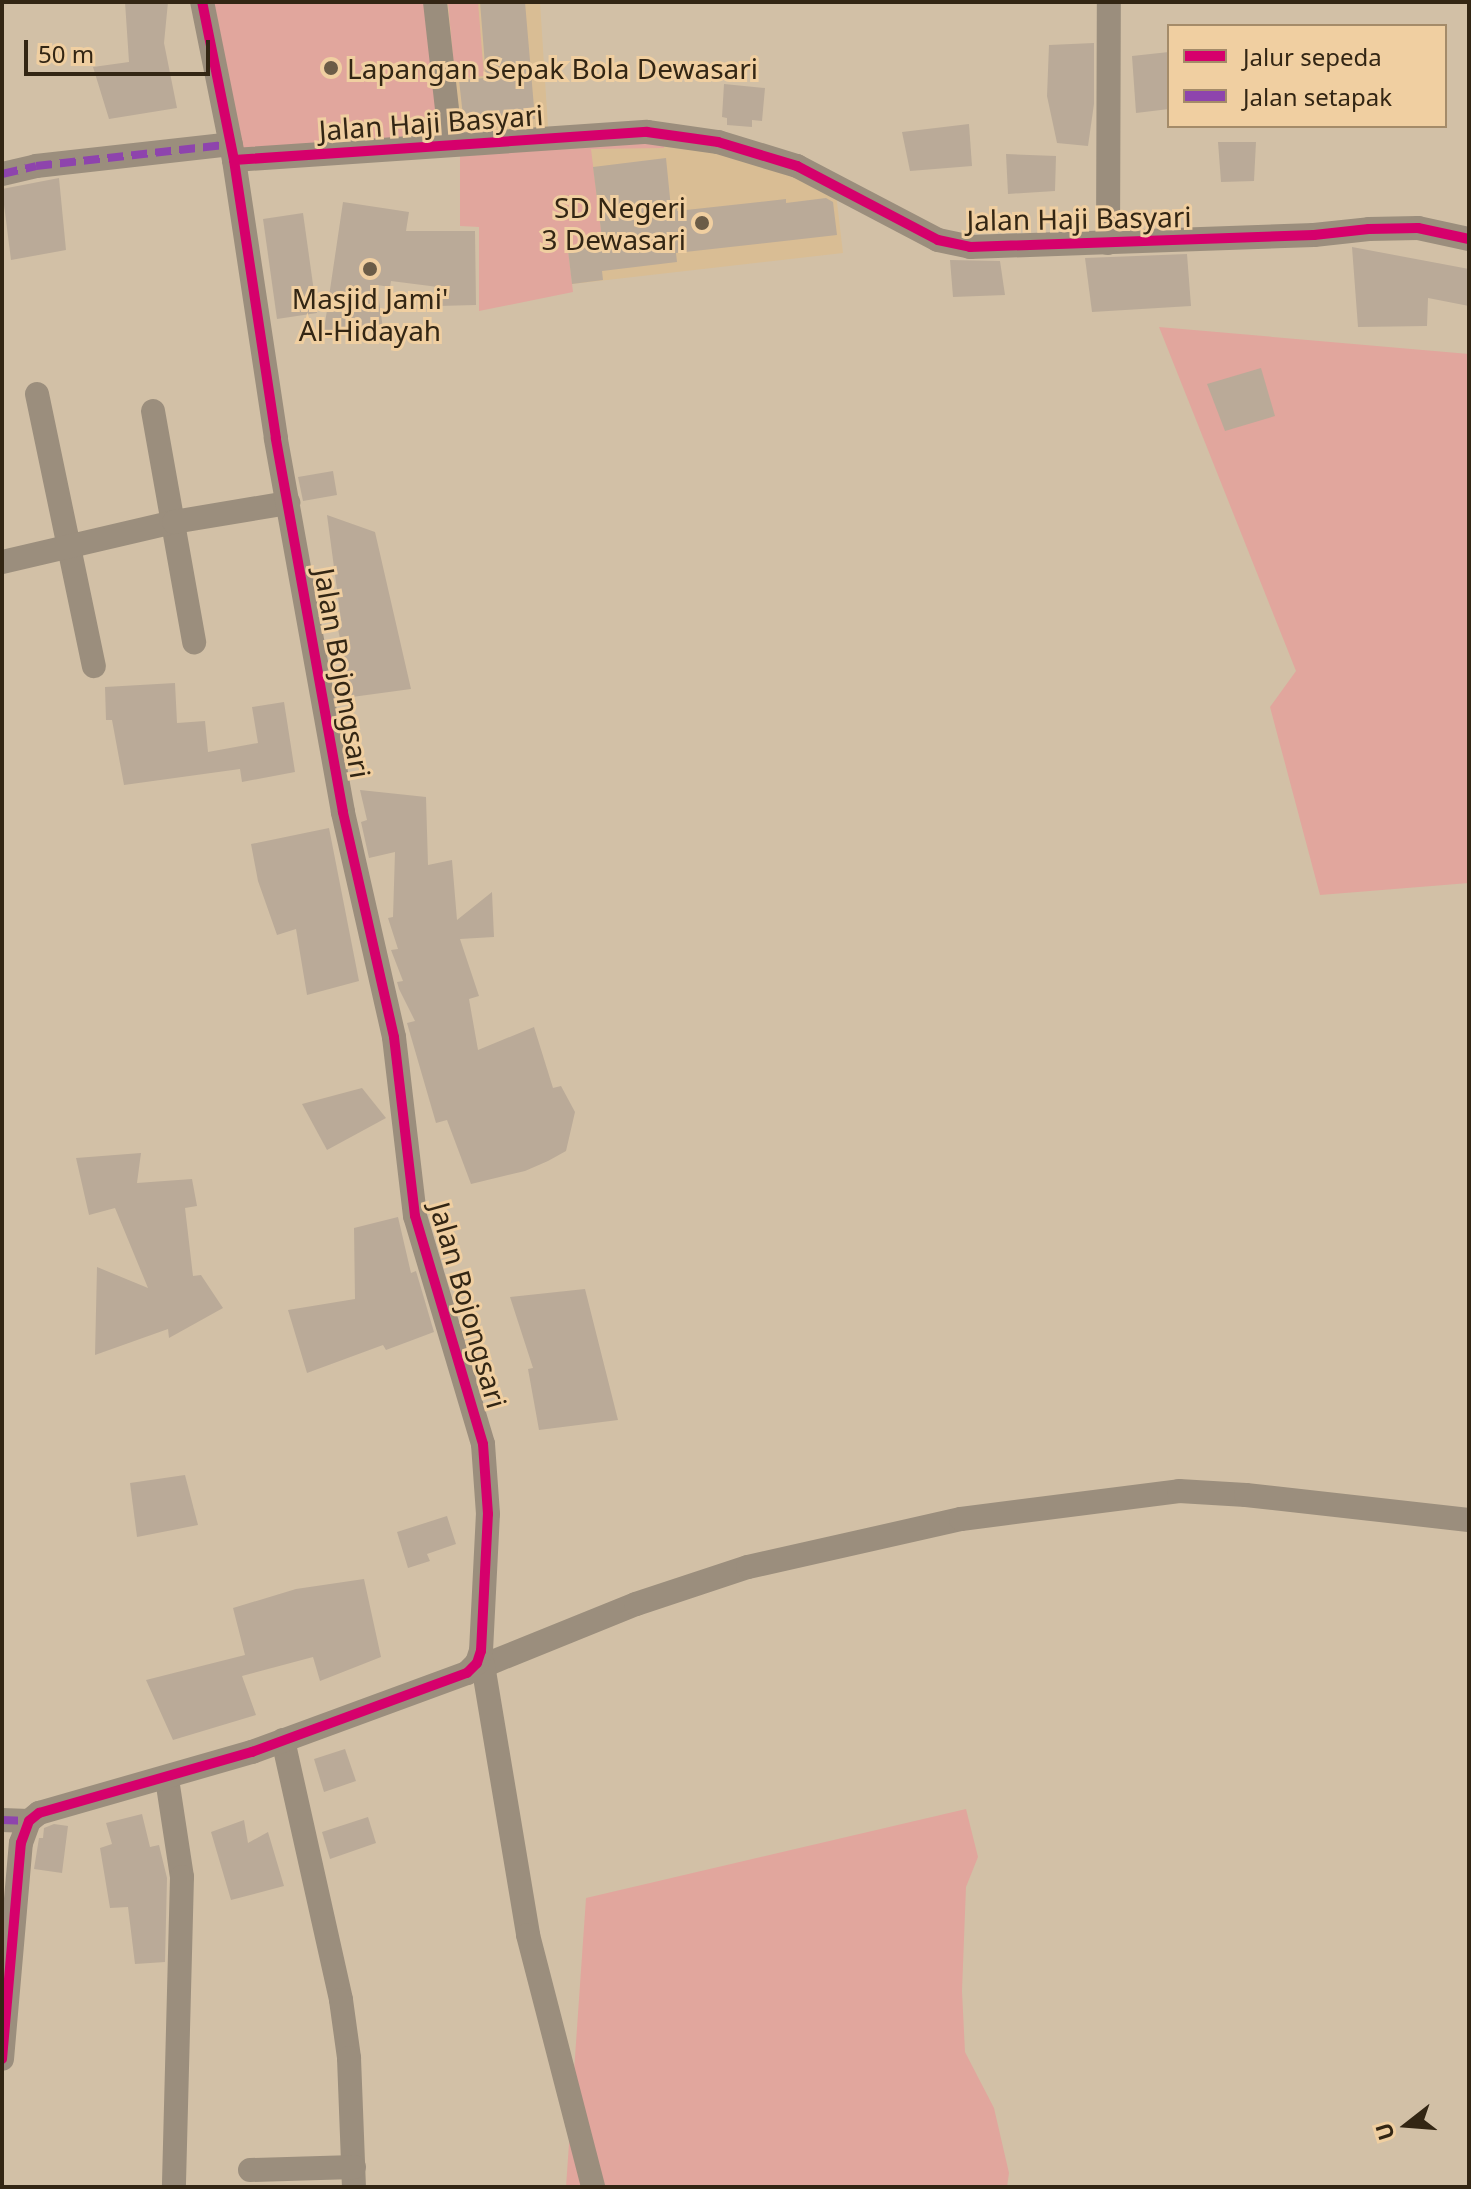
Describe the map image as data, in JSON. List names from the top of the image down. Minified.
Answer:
{"streets":{"street":["Jalan Haji Basyari","Jalan Bojongsari"]},"crossings":[["Jalan Haji Basyari","Jalan Bojongsari"]],"places":["Lapangan Sepak Bola Dewasari","SD Negeri 3 Dewasari","Masjid Jami' Al-Hidayah"],"legend":["Jalur sepeda","Jalan setapak"],"scale_bar":"50 m","north":"left"}
